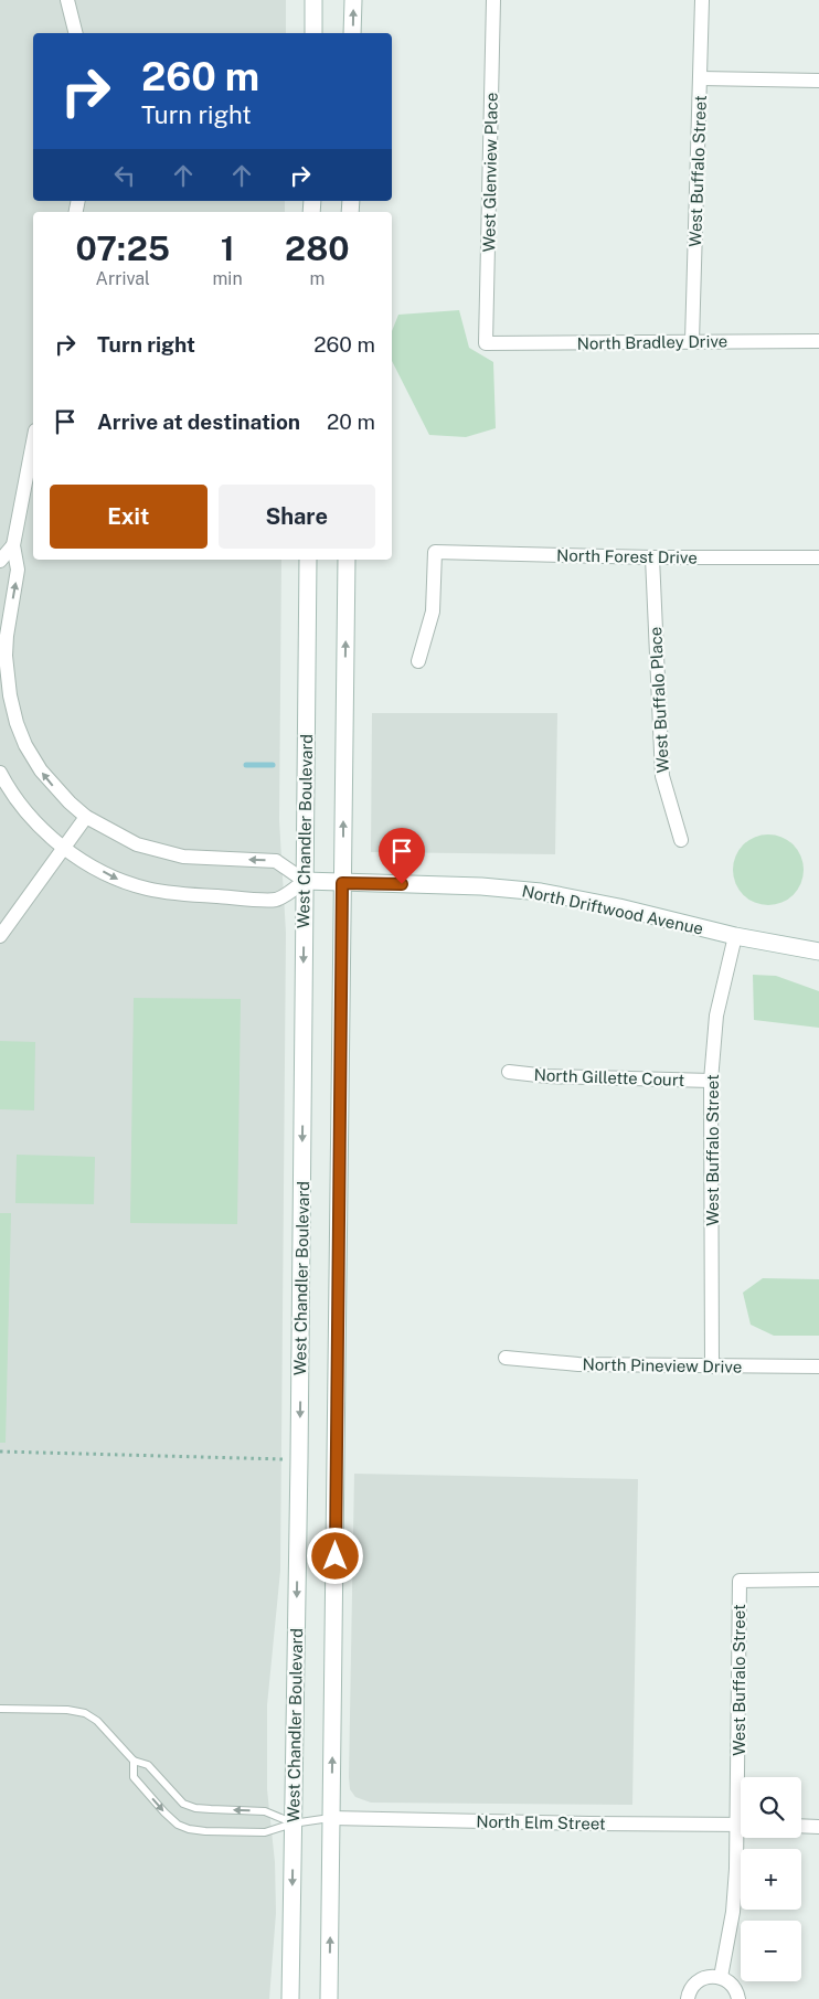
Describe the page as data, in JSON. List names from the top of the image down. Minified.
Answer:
{"streets":{"main road":["West Chandler Boulevard","North Driftwood Avenue"],"street":["West Buffalo Street","West Glenview Place","North Bradley Drive","North Forest Drive","West Buffalo Place","North Gillette Court","North Pineview Drive","North Elm Street"]},"crossings":[["West Buffalo Street","North Bradley Drive"],["West Buffalo Street","North Driftwood Avenue"],["West Buffalo Street","North Gillette Court"],["West Buffalo Street","North Pineview Drive"],["West Glenview Place","North Bradley Drive"],["North Forest Drive","West Buffalo Place"],["West Chandler Boulevard","North Driftwood Avenue"]],"page":{"turn":["260 m","Turn right"],"eta":["07:25","Arrival","1","min","280","m"],"list":[{"name":"Turn right","value":"260 m"},{"name":"Arrive at destination","value":"20 m"}],"buttons":["Exit","Share"],"map_buttons":["+","−"]}}
